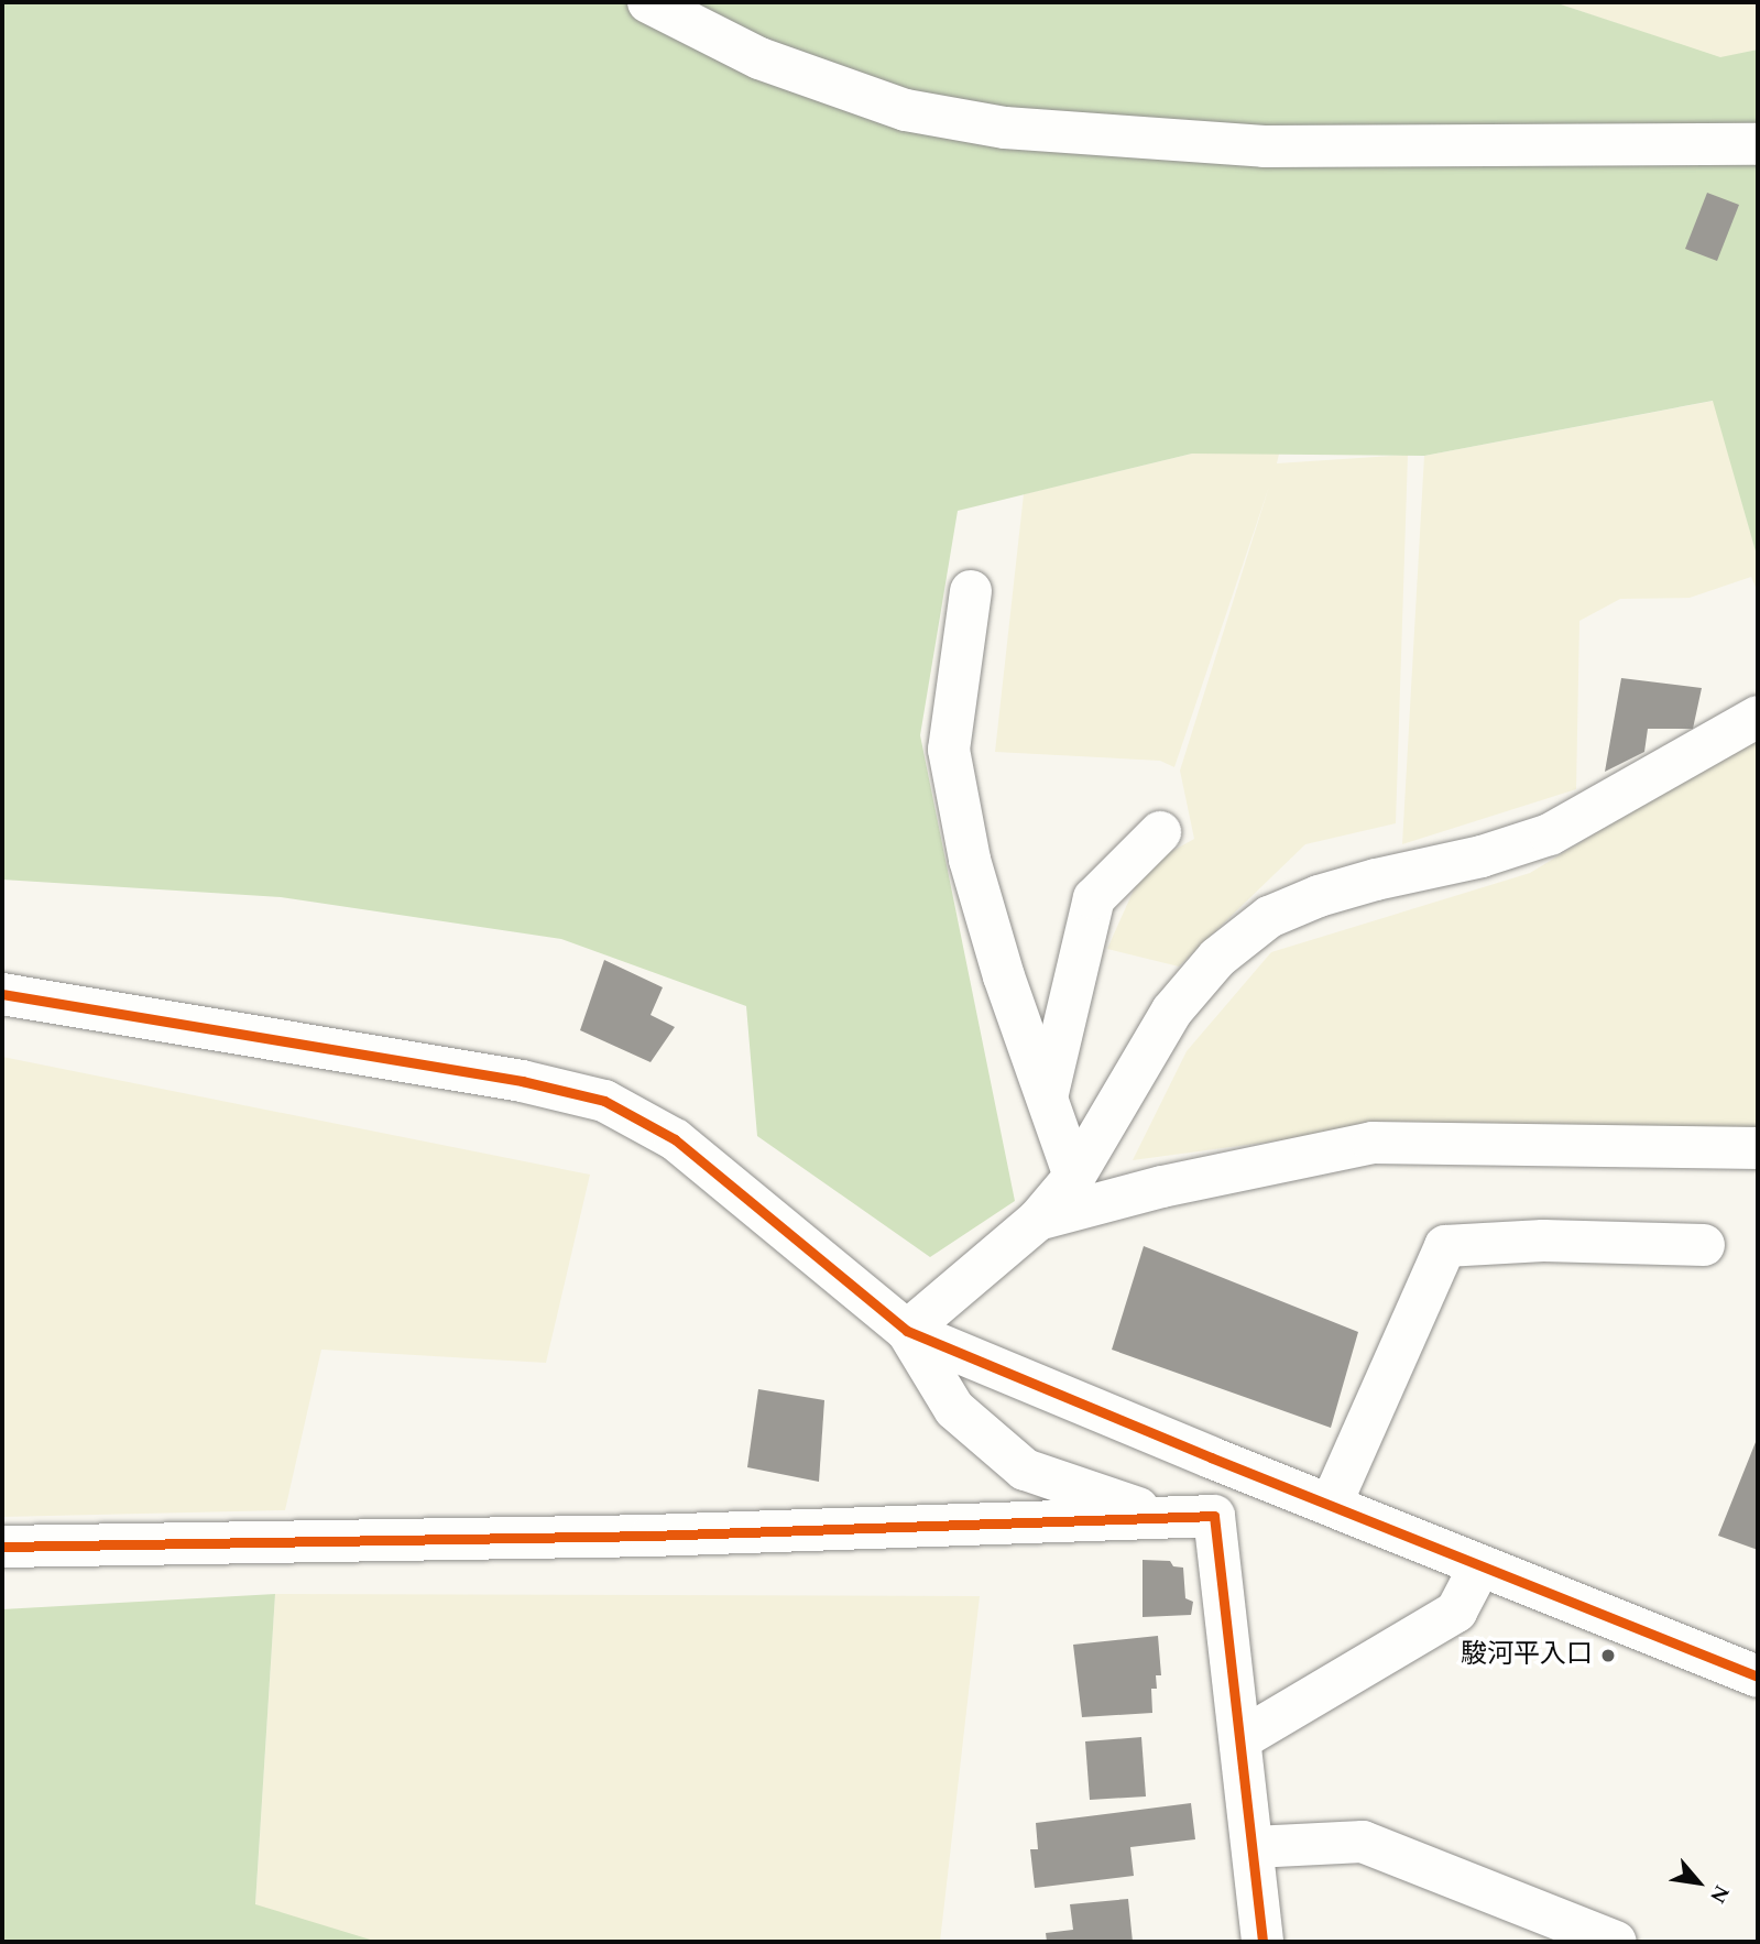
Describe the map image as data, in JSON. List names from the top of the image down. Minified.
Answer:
{"places":["駿河平入口"],"north":"bottom right"}
